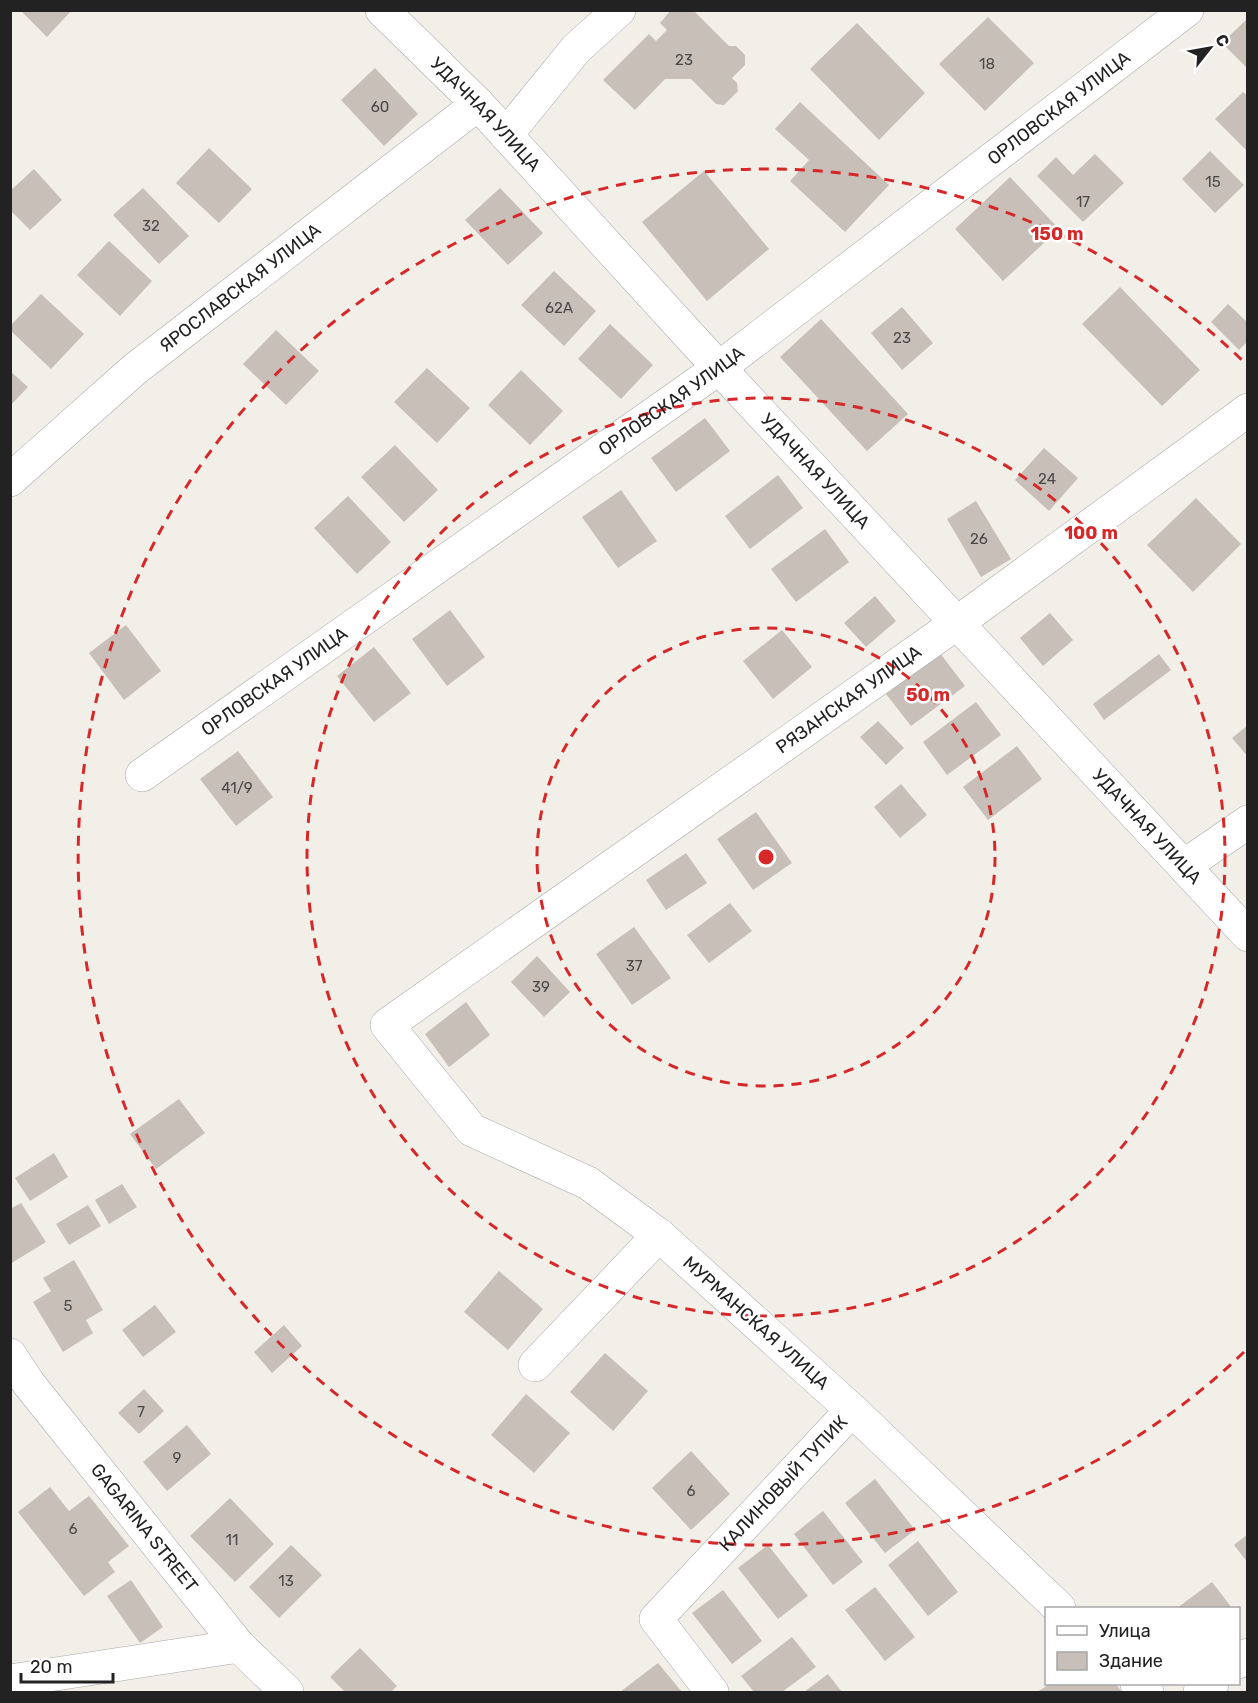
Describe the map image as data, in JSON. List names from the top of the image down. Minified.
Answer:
{"streets":{"street":["ОРЛОВСКАЯ УЛИЦА","УДАЧНАЯ УЛИЦА","ЯРОСЛАВСКАЯ УЛИЦА","РЯЗАНСКАЯ УЛИЦА","МУРМАНСКАЯ УЛИЦА","КАЛИНОВЫЙ ТУПИК","GAGARINA STREET"]},"crossings":[["ОРЛОВСКАЯ УЛИЦА","УДАЧНАЯ УЛИЦА"],["УДАЧНАЯ УЛИЦА","ЯРОСЛАВСКАЯ УЛИЦА"],["УДАЧНАЯ УЛИЦА","РЯЗАНСКАЯ УЛИЦА"],["РЯЗАНСКАЯ УЛИЦА","МУРМАНСКАЯ УЛИЦА"],["МУРМАНСКАЯ УЛИЦА","КАЛИНОВЫЙ ТУПИК"]],"house_numbers":["23","18","60","15","17","32","62А","23","24","26","41/9","37","39","5","7","9","6","6","11","13"],"legend":["Улица","Здание"],"scale_bar":"20 m","north":"top right","rings":["150 m","100 m","50 m"]}
